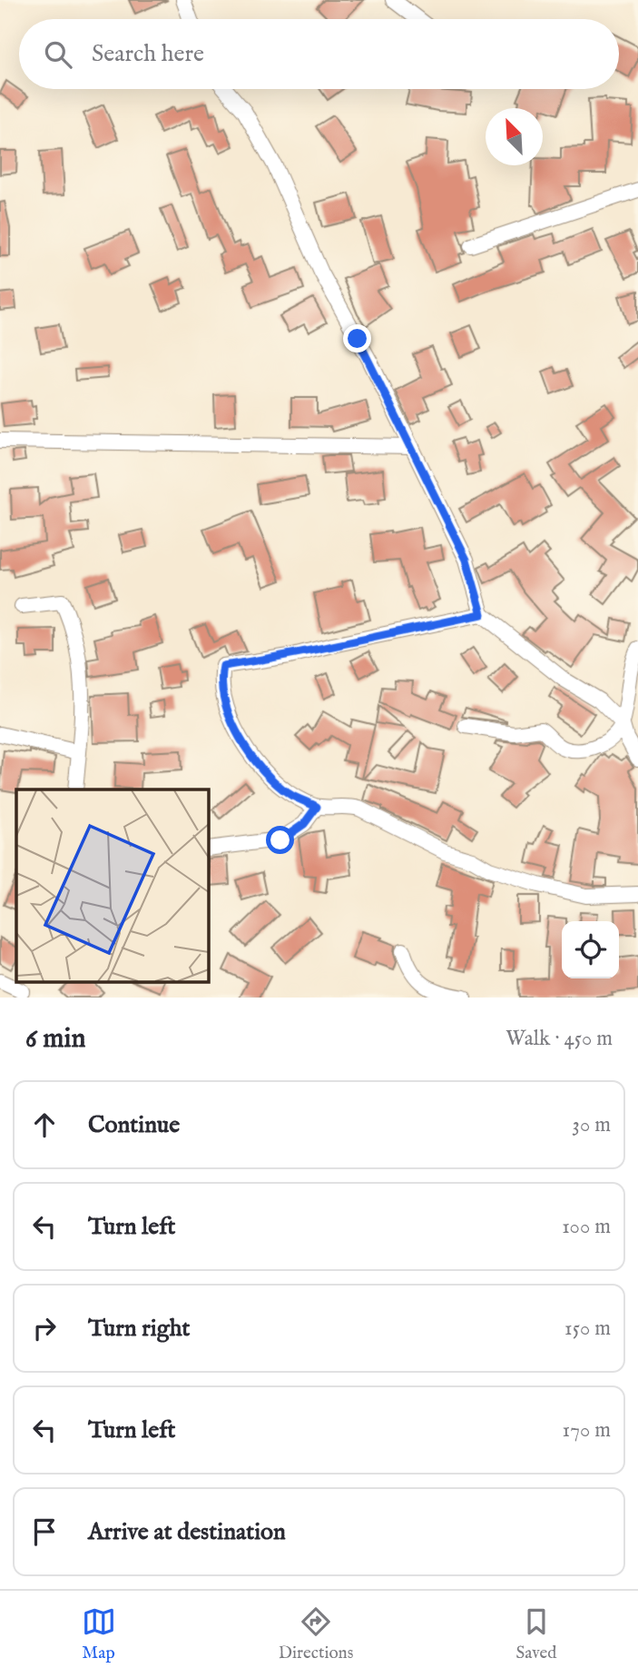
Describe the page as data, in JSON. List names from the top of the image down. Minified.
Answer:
{"north":"top left","page":{"search":"Search here","heading":["6 min","Walk · 450 m"],"list":[["Continue","30 m"],["Turn left","100 m"],["Turn right","150 m"],["Turn left","170 m"],"Arrive at destination"],"nav":["Map","Directions","Saved"]}}
